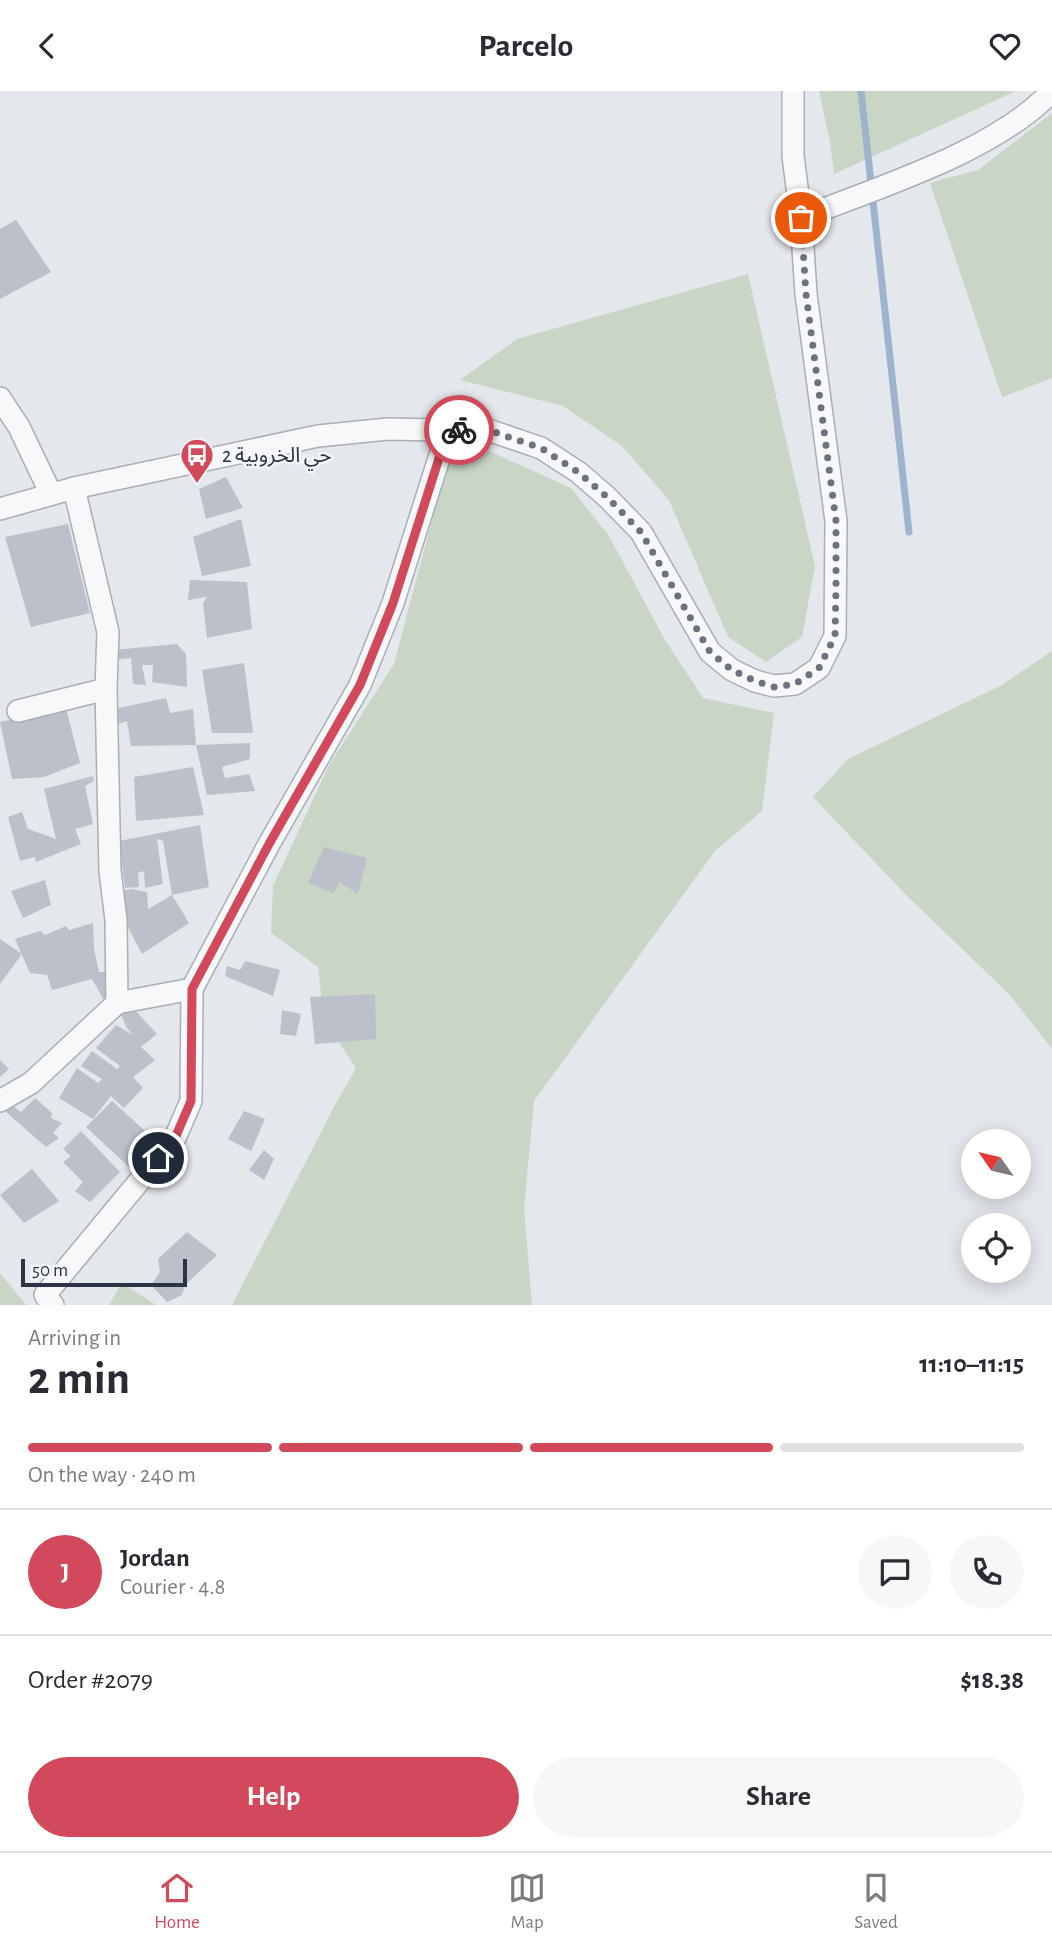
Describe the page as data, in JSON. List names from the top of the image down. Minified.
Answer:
{"places":{"bus stop":["حي الخروبية 2"]},"scale_bar":"50 m","north":"top left","page":{"header":"Parcelo","scale":"50 m","heading":["2 min","Arriving in","11:10–11:15"],"panel":["Jordan","Courier · 4.8","Order #2079","$18.38"],"bar":"On the way · 240 m","round":"J","buttons":["Help","Share"],"tabs":["Home","Map","Saved"]}}
